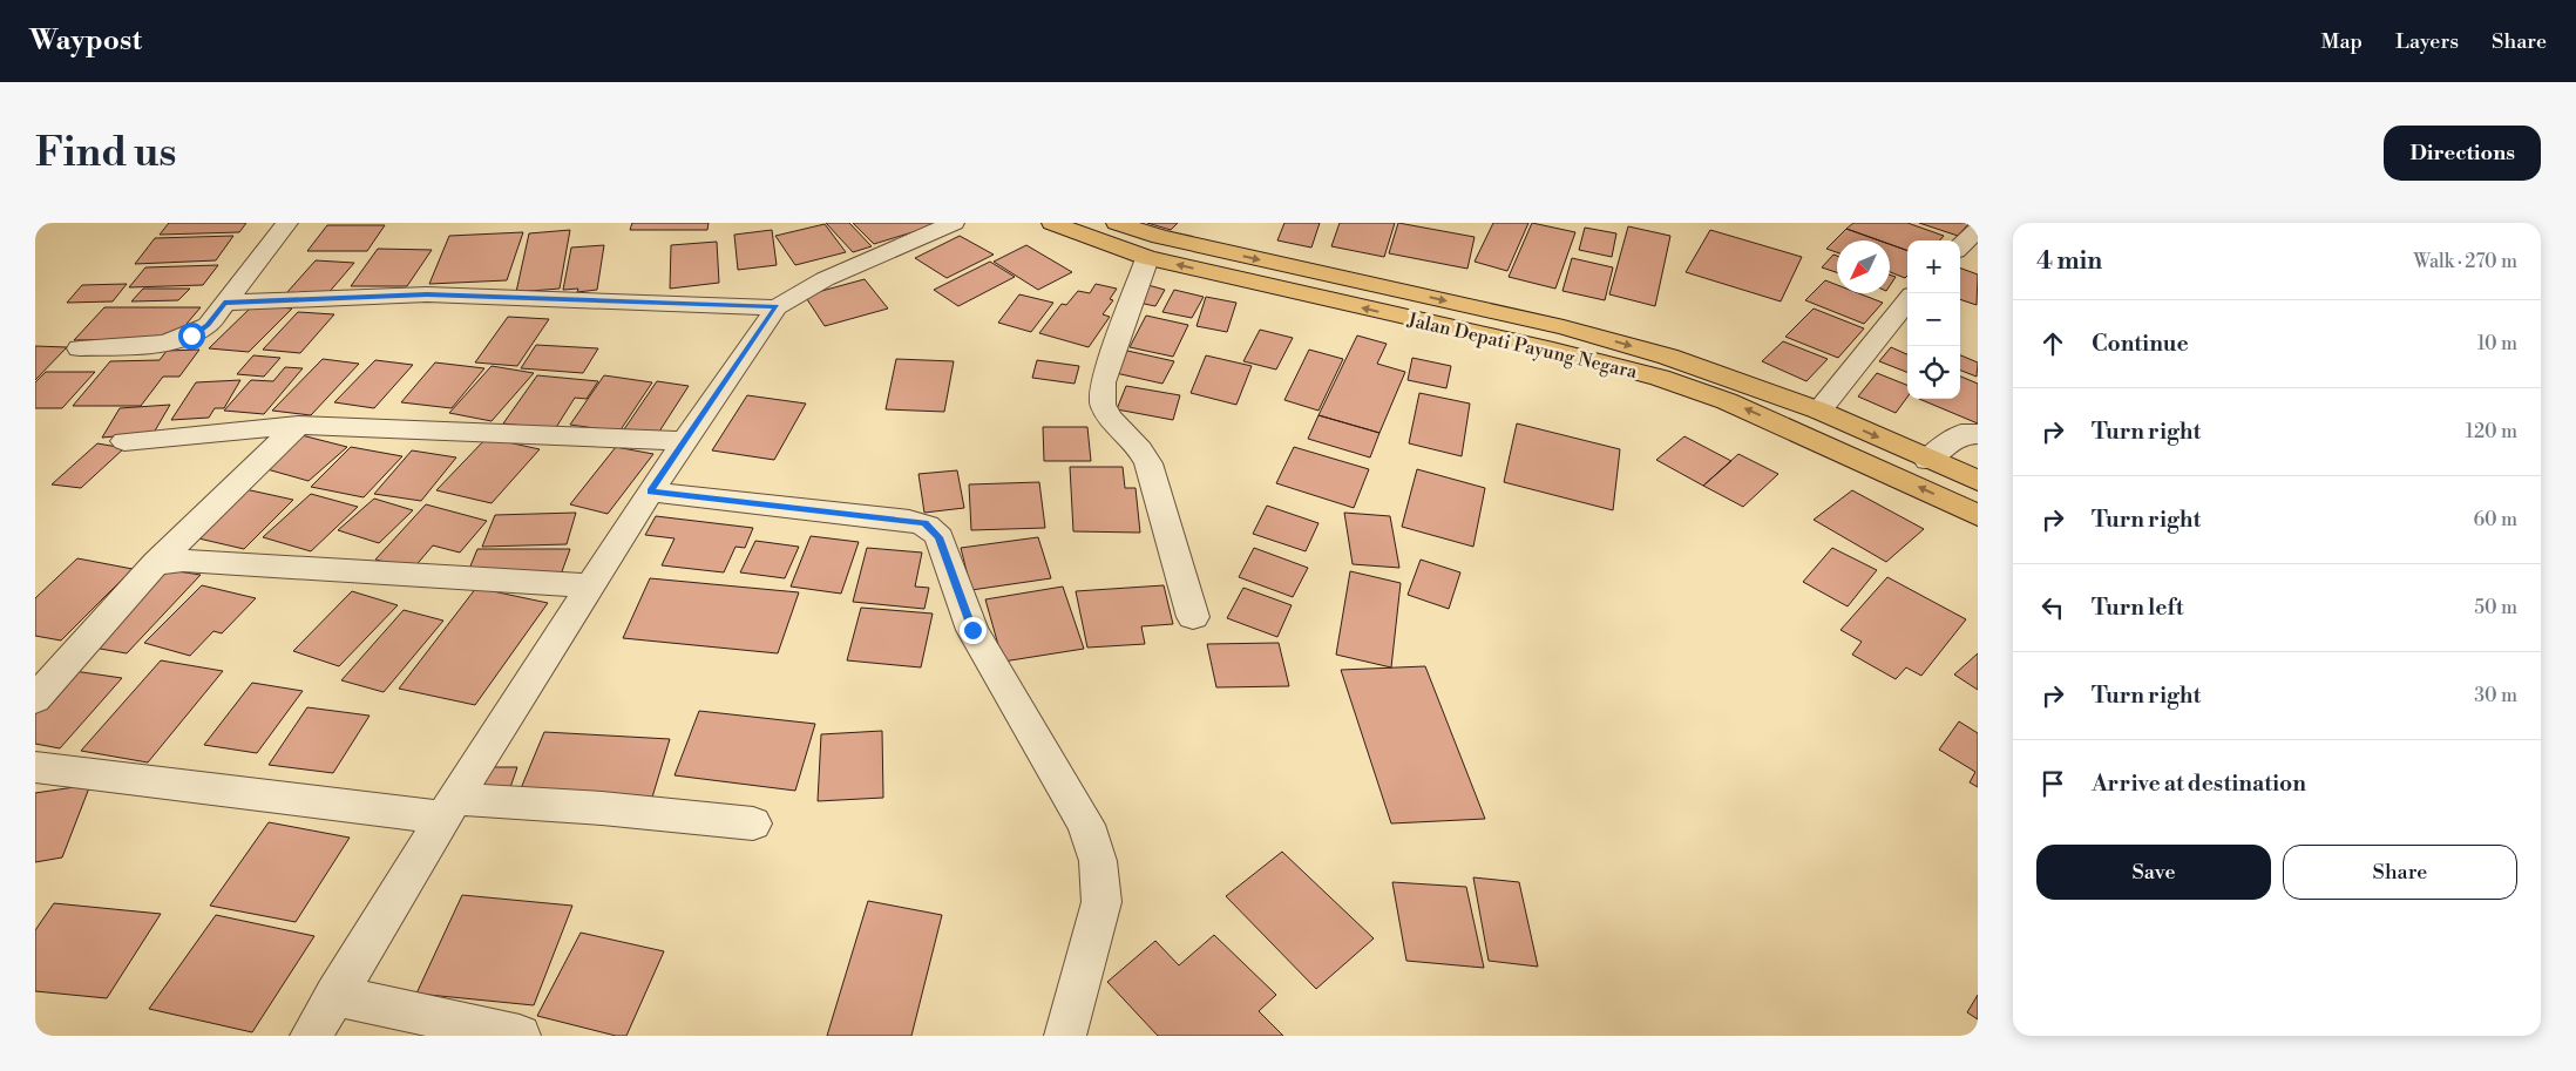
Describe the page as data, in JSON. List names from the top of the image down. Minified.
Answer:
{"streets":{"highway":["Jalan Depati Payung Negara"]},"north":"bottom left","page":{"header":"Waypost","nav":["Map","Layers","Share"],"buttons":["Directions",["Save","Share"]],"title":"Find us","heading":["4 min","Walk · 270 m"],"map_buttons":["+","−"],"list":[["Continue","10 m"],["Turn right","120 m"],["Turn right","60 m"],["Turn left","50 m"],["Turn right","30 m"],"Arrive at destination"]}}
